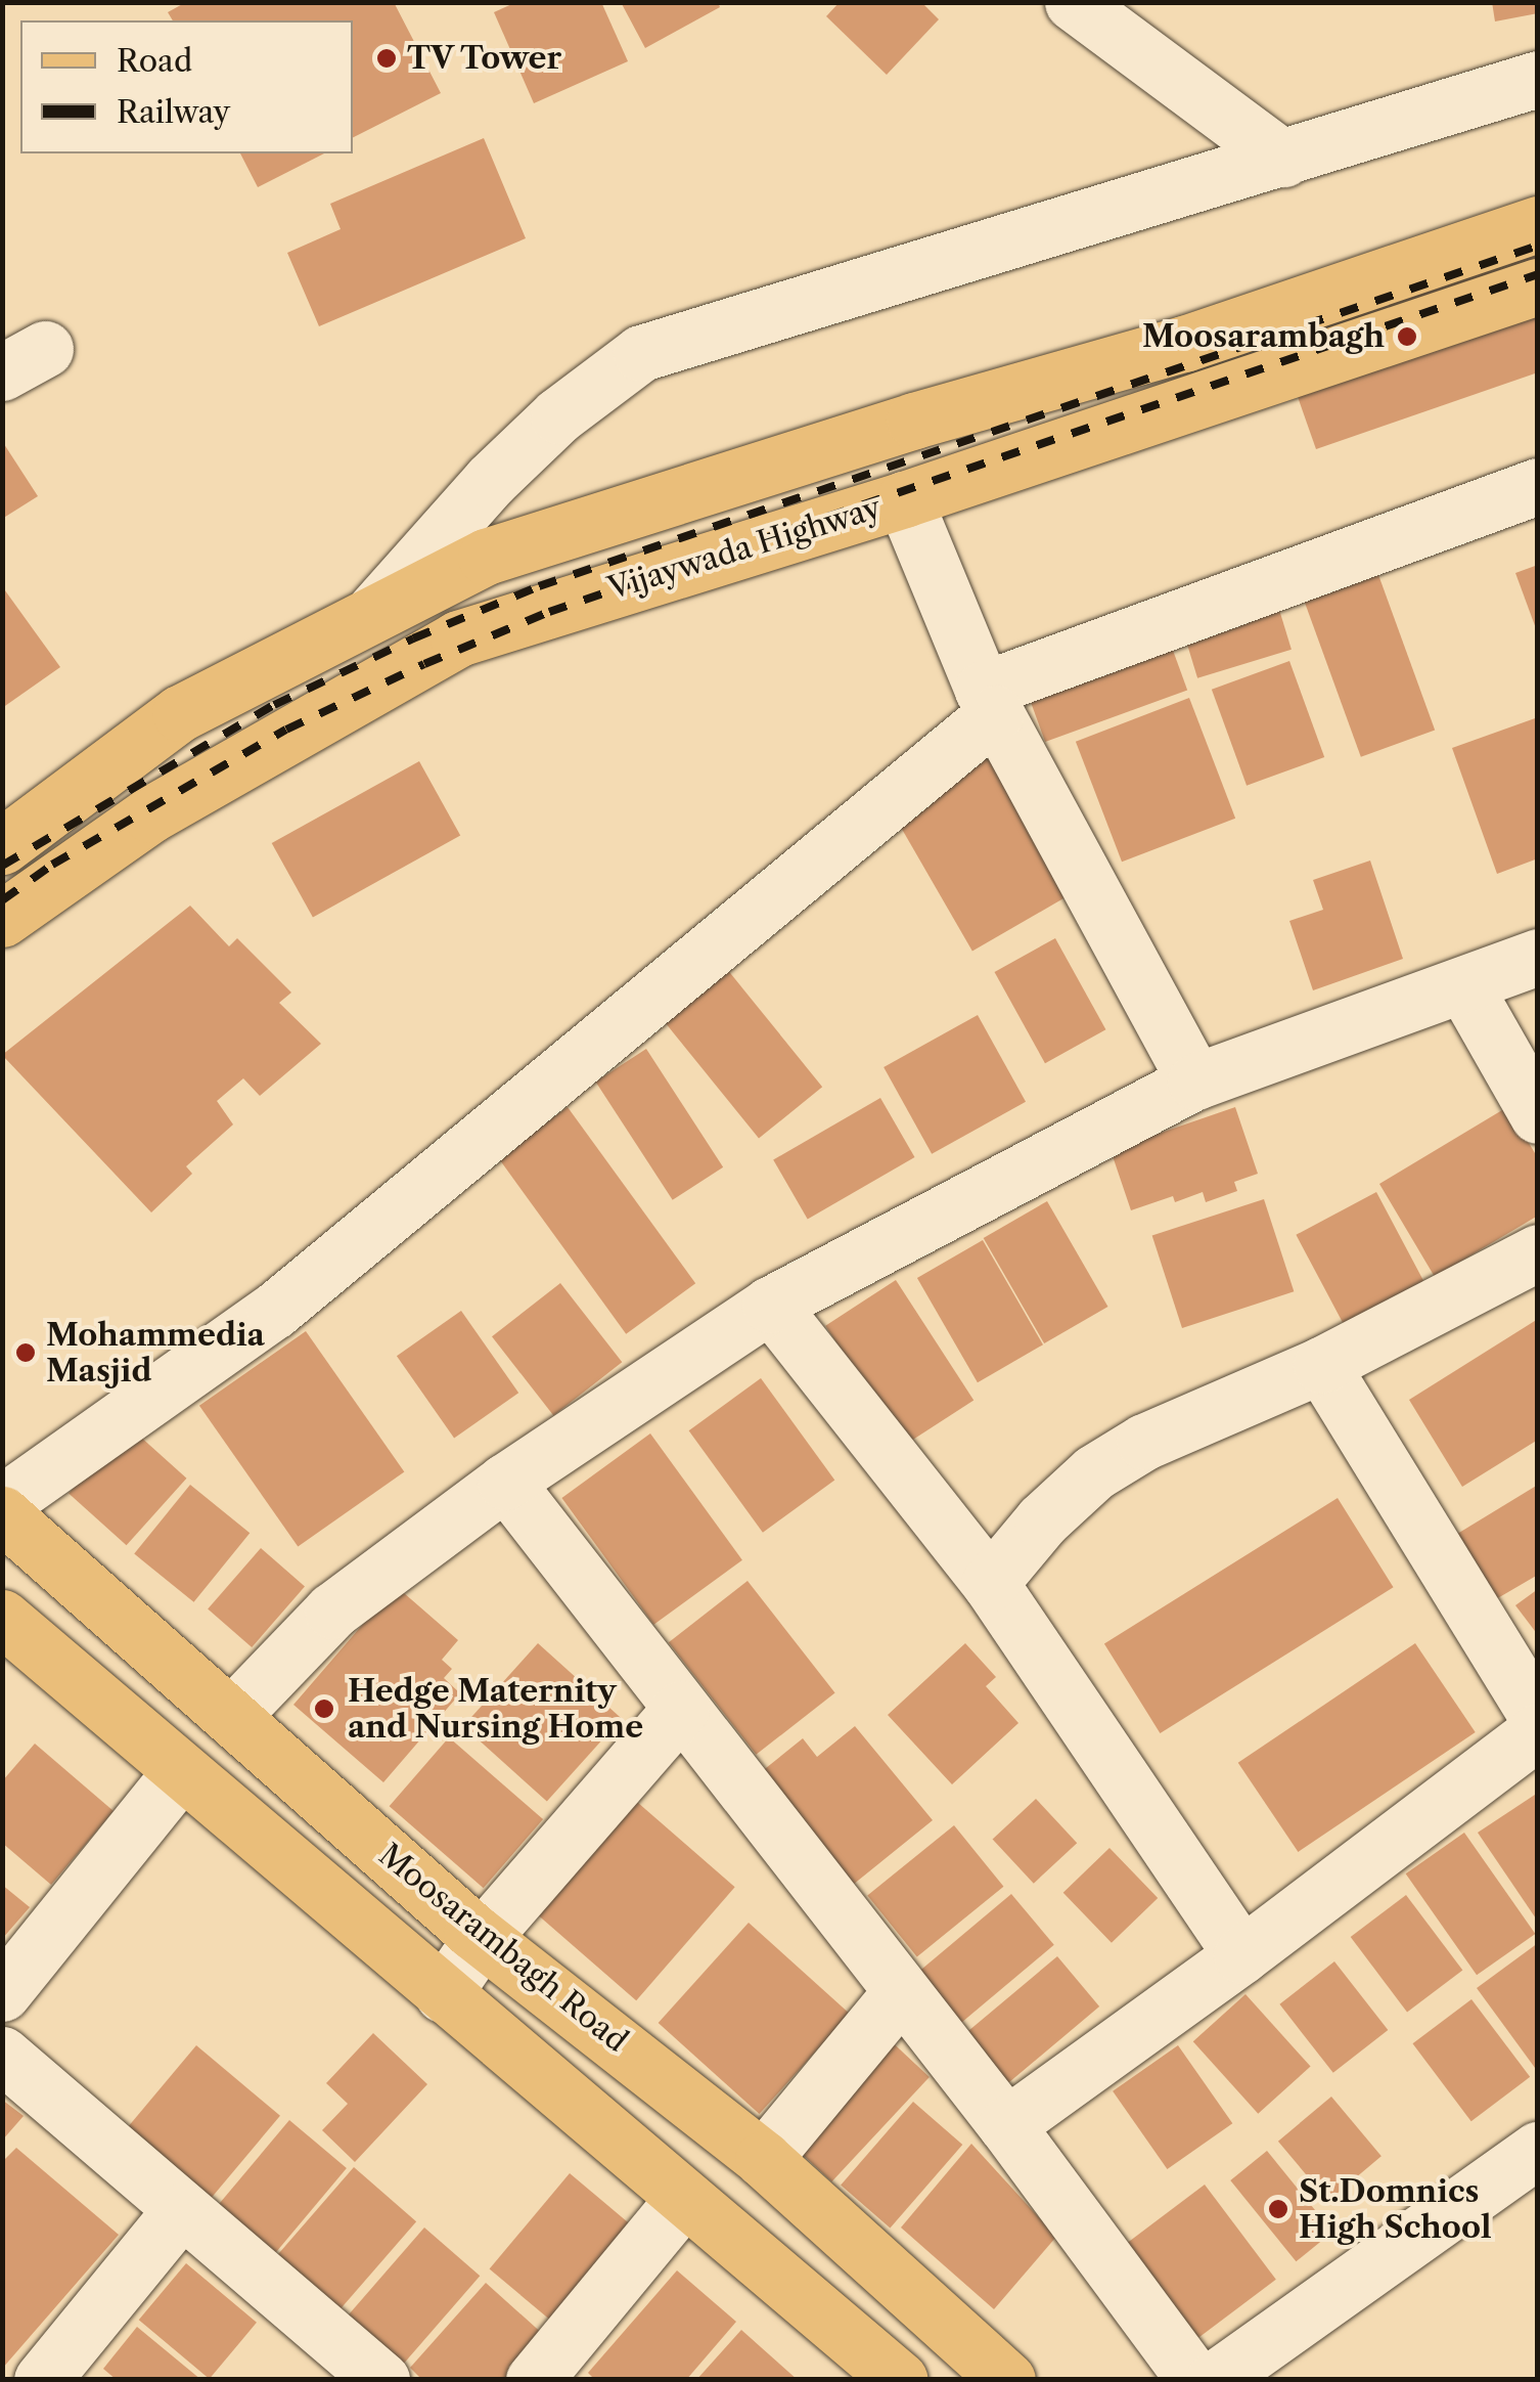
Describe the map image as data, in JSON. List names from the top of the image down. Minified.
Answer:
{"streets":{"main road":["Vijaywada Highway","Moosarambagh Road"]},"places":["TV Tower","Moosarambagh","Mohammedia Masjid","Hedge Maternity and Nursing Home","St.Domnics High School"],"legend":["Road","Railway"]}
